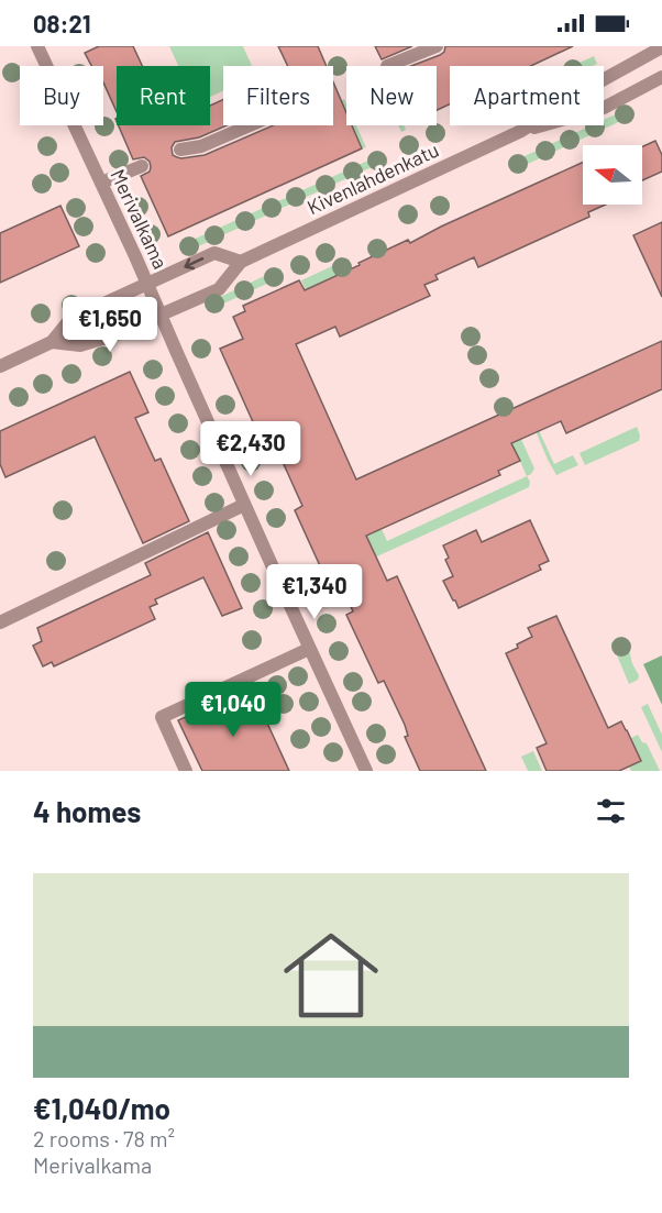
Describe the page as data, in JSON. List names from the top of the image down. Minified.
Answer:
{"streets":{"street":["Kivenlahdenkatu","Merivalkama"]},"crossings":[["Kivenlahdenkatu","Merivalkama"]],"north":"left","page":{"status":"08:21","chip":["Buy","Rent","Filters","New","Apartment"],"price":["€1,650","€2,430","€1,340","€1,040"],"heading":"4 homes","list":[{"name":"€1,040/mo","note":"2 rooms · 78 m² · Merivalkama"}]}}
